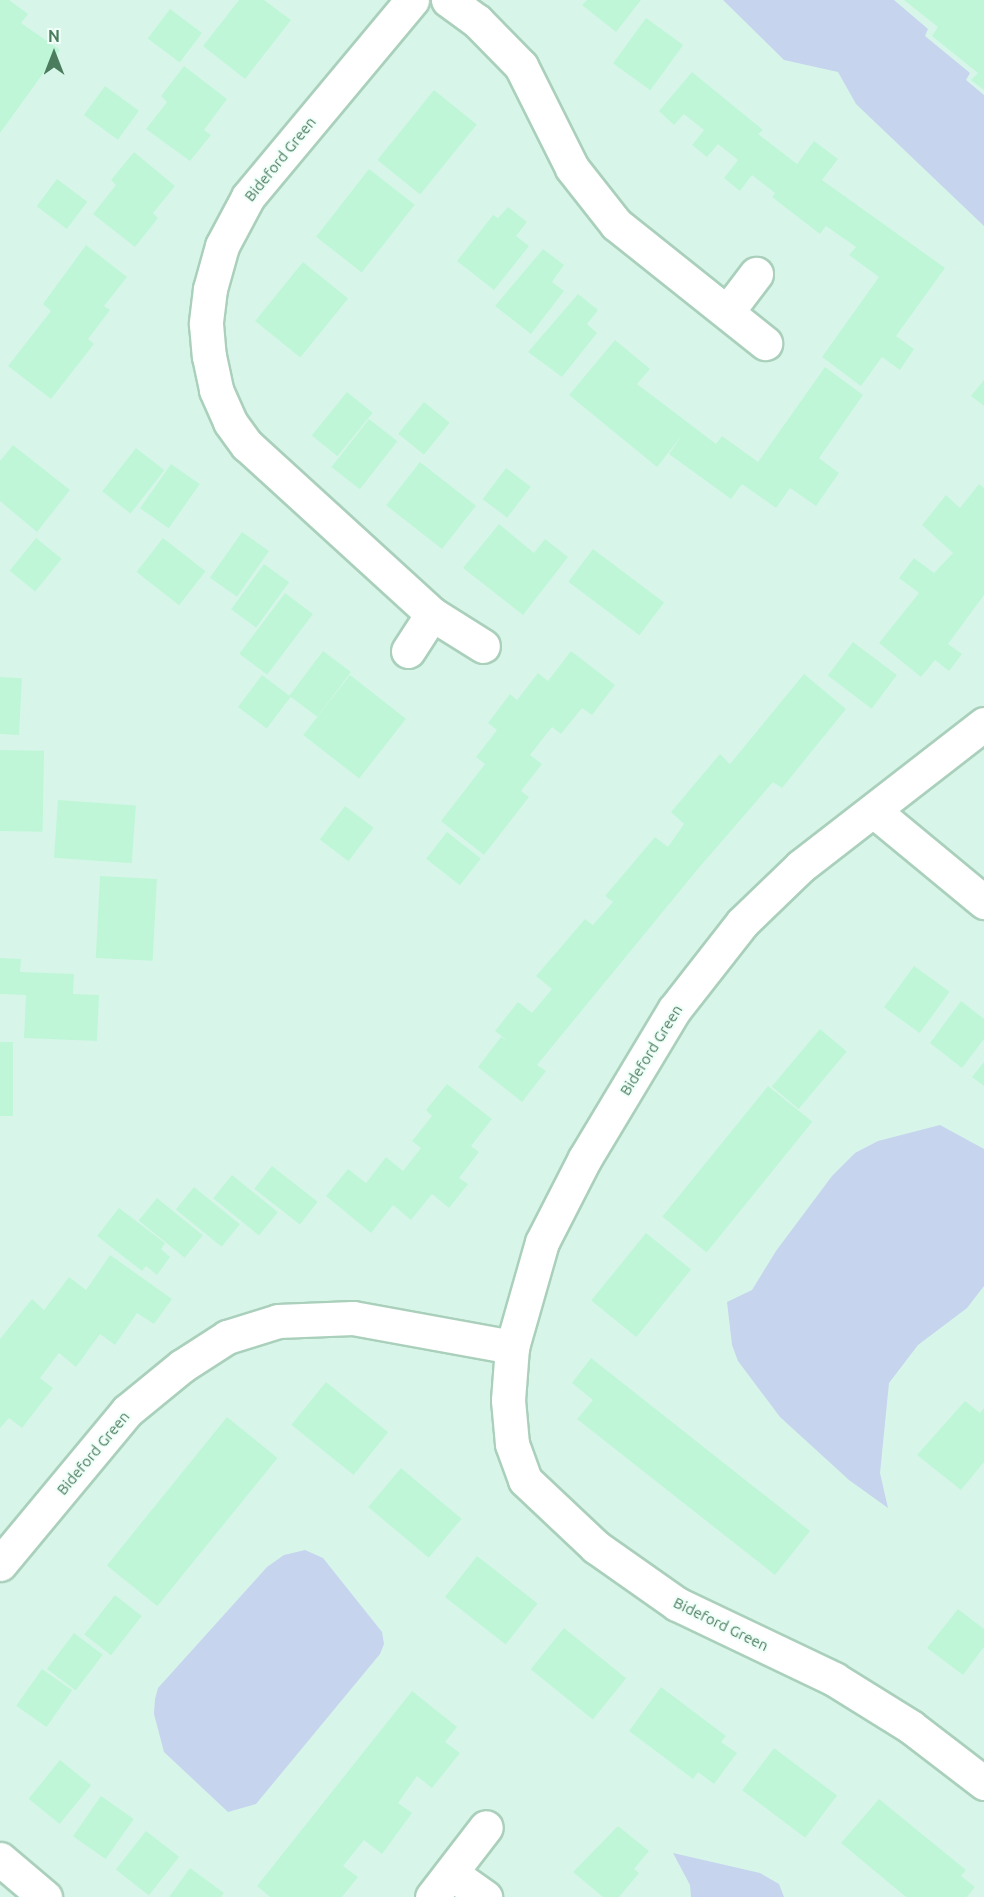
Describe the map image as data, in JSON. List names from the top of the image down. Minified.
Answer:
{"streets":{"street":["Bideford Green"]},"north":"top"}
